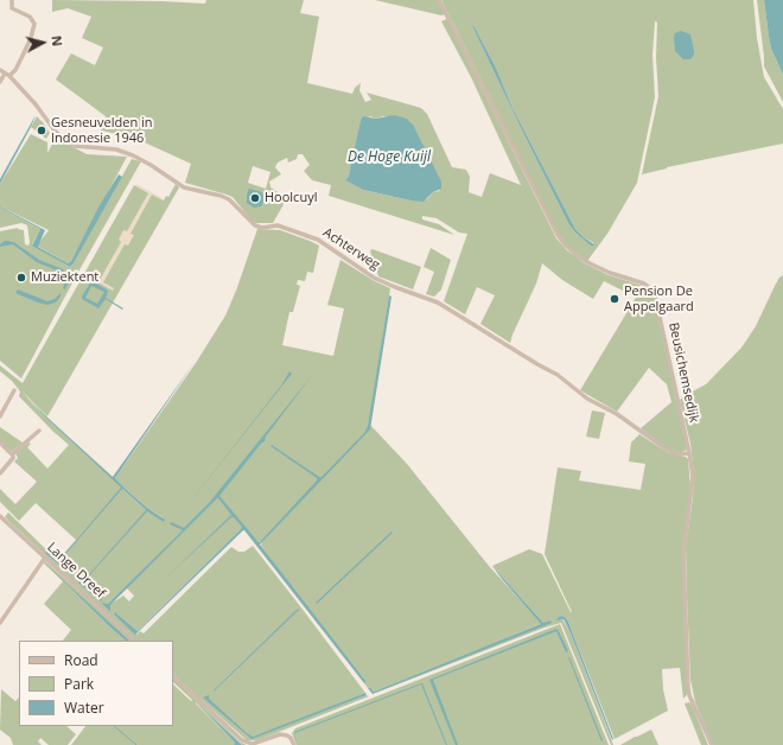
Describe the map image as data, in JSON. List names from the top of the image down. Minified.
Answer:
{"streets":{"street":["Achterweg","Beusichemsedijk","Lange Dreef"]},"crossings":[["Achterweg","Beusichemsedijk"]],"water":["De Hoge Kuijl"],"places":["Gesneuvelden in Indonesie 1946","Hoolcuyl","Muziektent","Pension De Appelgaard"],"legend":["Road","Park","Water"],"north":"right"}
